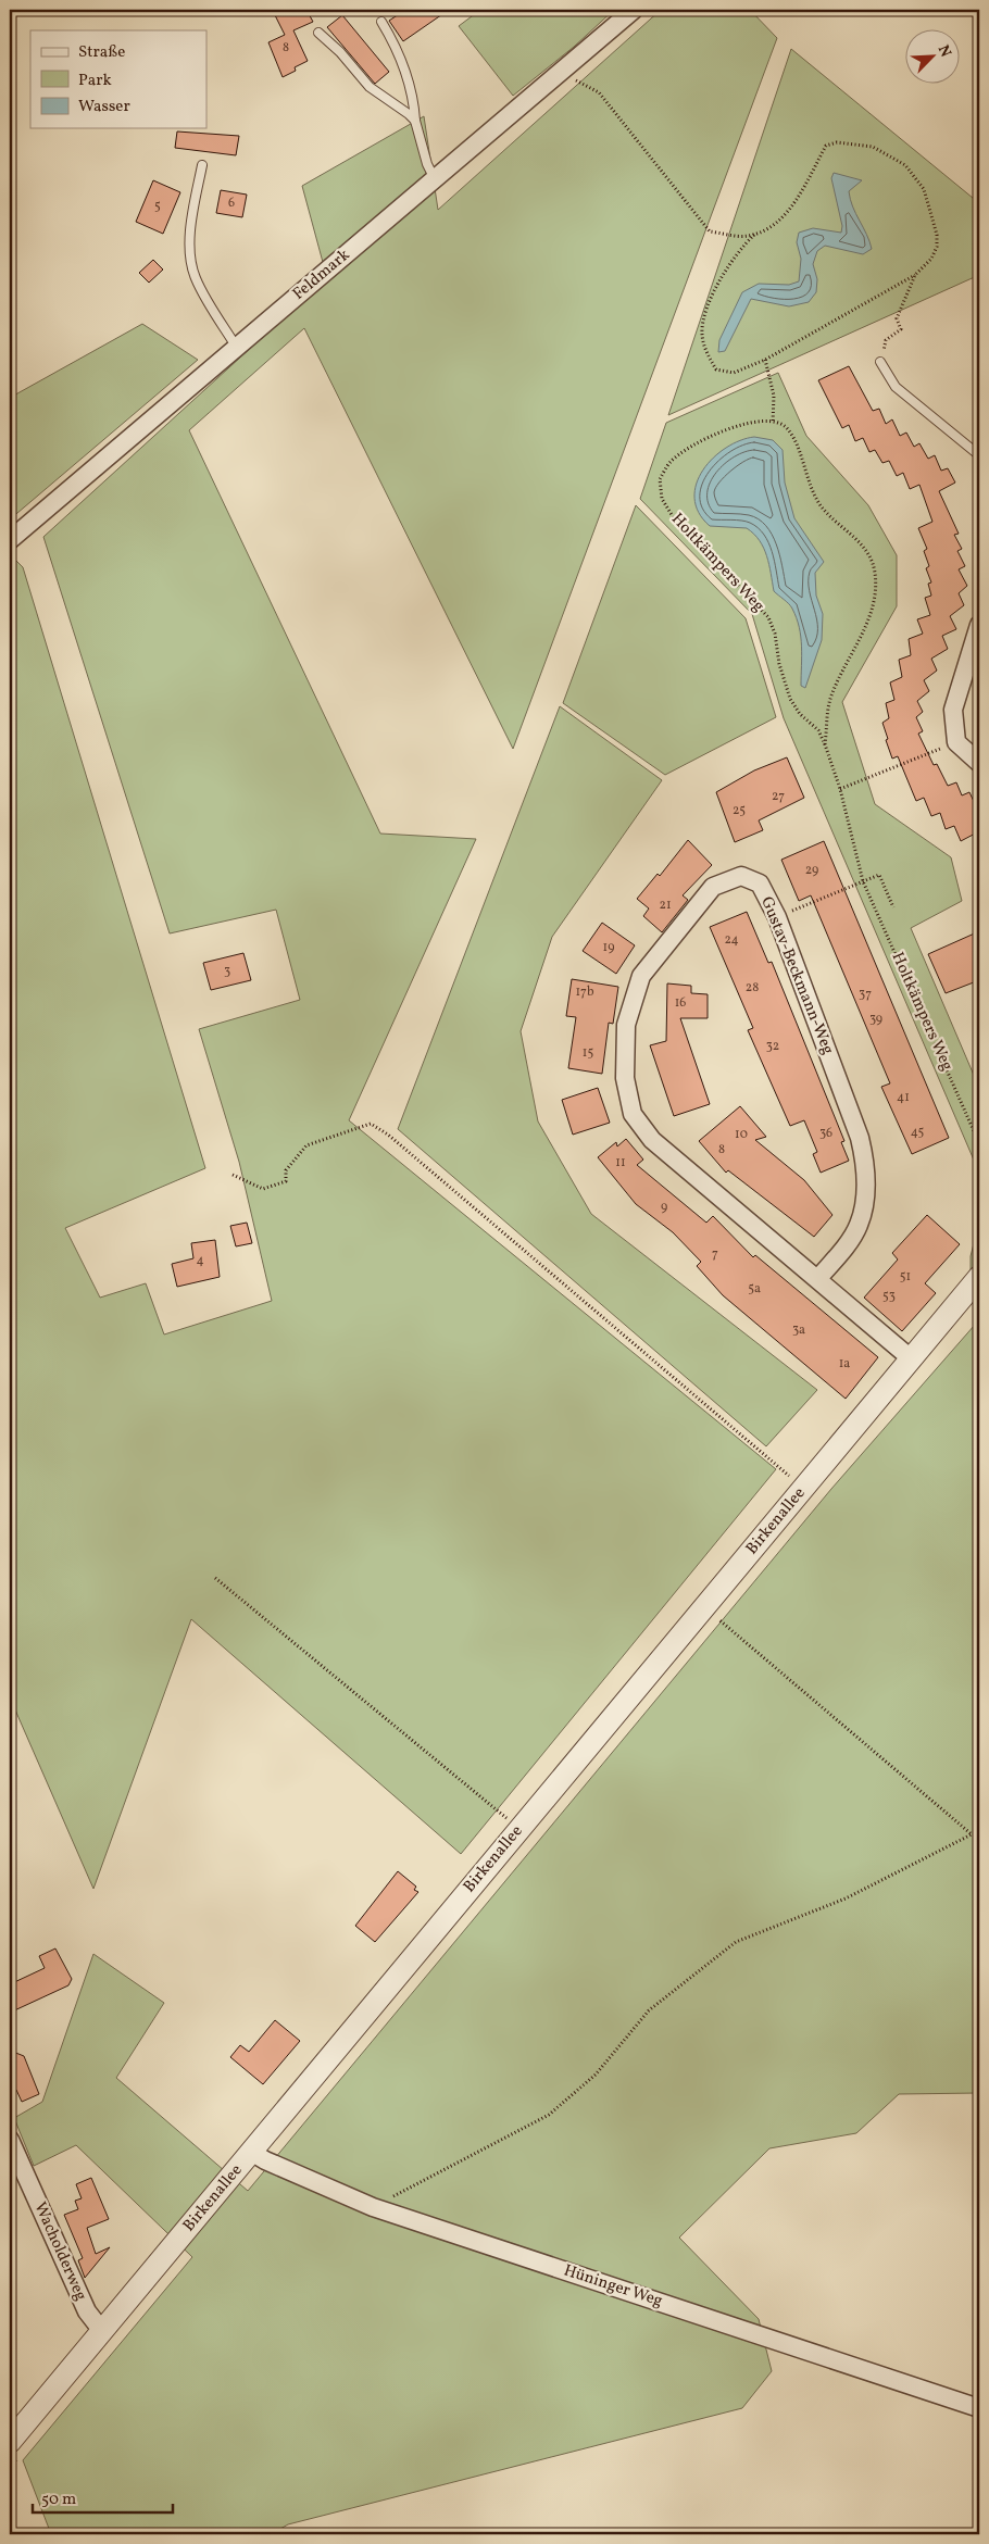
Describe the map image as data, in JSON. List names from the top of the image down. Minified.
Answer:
{"streets":{"street":["Feldmark","Gustav-Beckmann-Weg","Birkenallee","Wacholderweg","Hüninger Weg"],"path":["Holtkämpers Weg"]},"crossings":[["Gustav-Beckmann-Weg","Birkenallee"],["Birkenallee","Wacholderweg"],["Birkenallee","Hüninger Weg"]],"house_numbers":["8","6","5","27","25","29","21","24","19","3","28","17b","37","16","39","32","15","41","45","36","10","8","11","9","7","4","51","5a","53","3a","1a"],"legend":["Straße","Park","Wasser"],"scale_bar":"50 m","north":"top right"}
